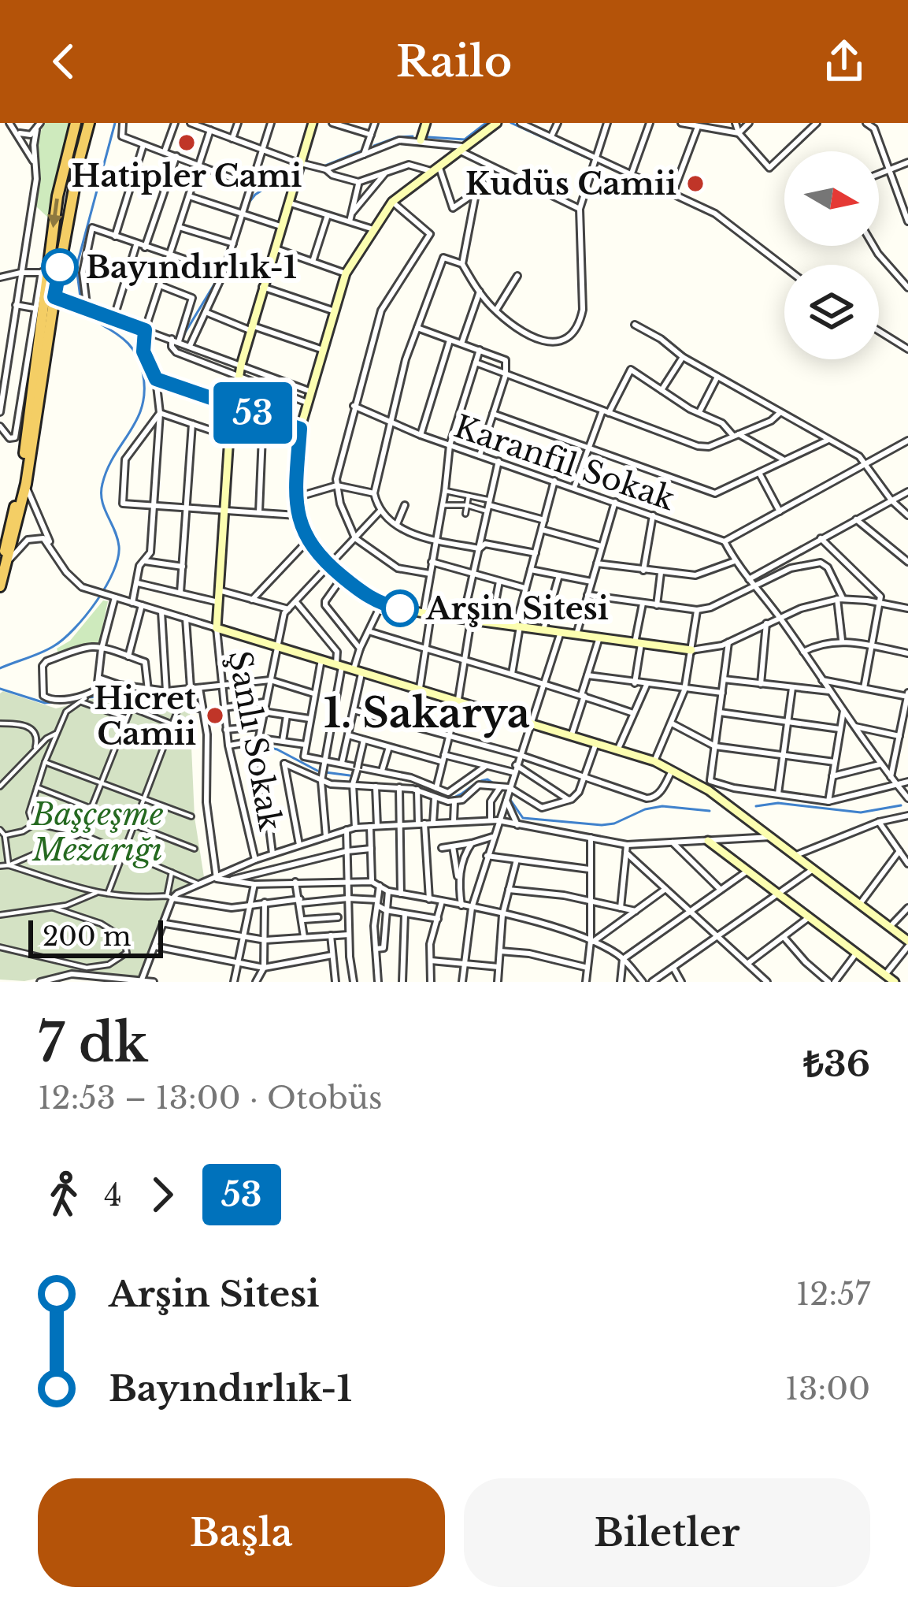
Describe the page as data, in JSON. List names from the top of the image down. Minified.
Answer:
{"streets":{"street":["Karanfil Sokak","Şanlı Sokak"]},"districts":["1. Sakarya"],"parks":["Başçeşme Mezarığı"],"places":["Hatipler Cami","Kudüs Camii","Bayındırlık-1","Arşin Sitesi","Hicret Camii"],"lines":["bus line 53"],"scale_bar":"200 m","north":"right","page":{"header":"Railo","on_map":"53","scale":"200 m","heading":["7 dk","12:53 – 13:00 · Otobüs","₺36"],"legs":["4","53"],"list":[{"name":"Arşin Sitesi","value":"12:57"},{"name":"Bayındırlık-1","value":"13:00"}],"buttons":["Başla","Biletler"]}}
